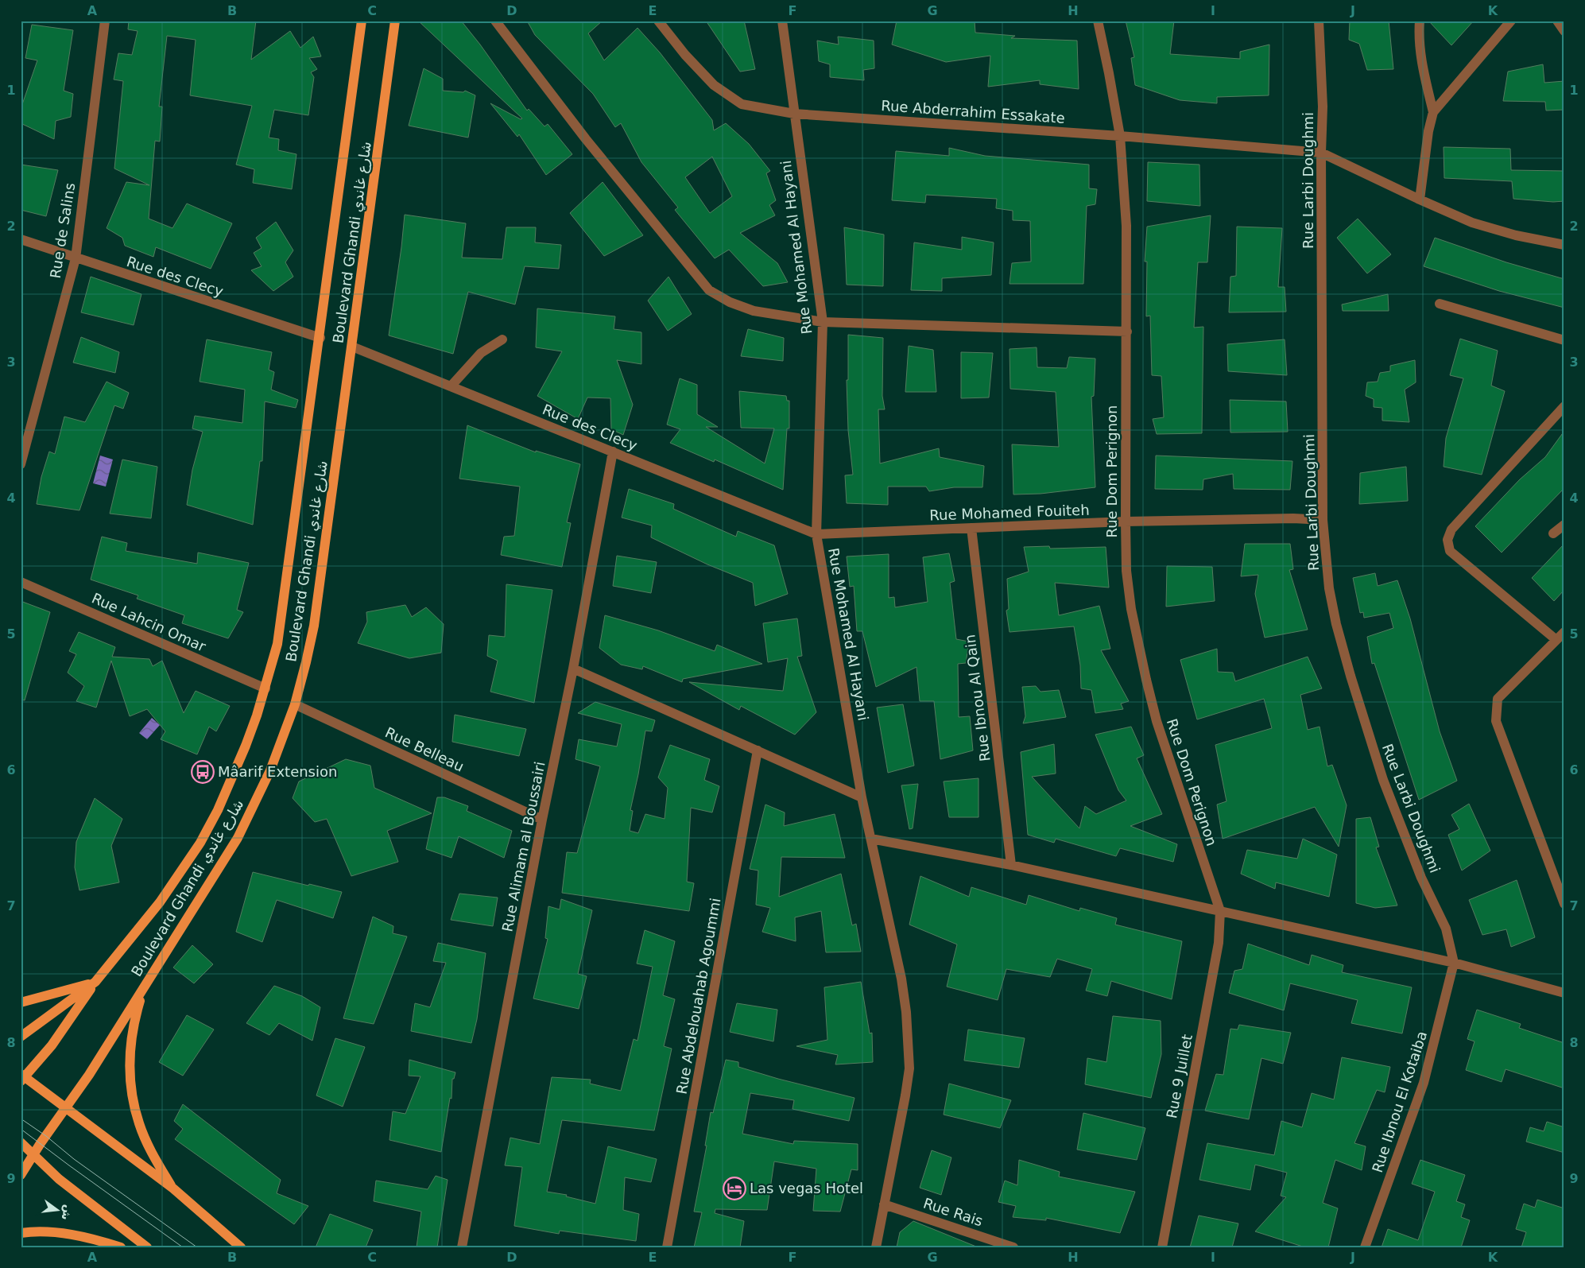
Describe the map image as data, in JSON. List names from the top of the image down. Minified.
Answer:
{"streets":{"main road":["Boulevard Ghandi شارع غاندي"],"street":["Rue Abderrahim Essakate","Rue Larbi Doughmi","Rue de Salins","Rue Mohamed Al Hayani","Rue des Clecy","Rue Dom Perignon","Rue Mohamed Fouiteh","Rue Lahcin Omar","Rue Ibnou Al Qain","Rue Belleau","Rue Alimam al Boussairi","Rue Abdelouahab Agoummi","Rue 9 Juillet","Rue Ibnou El Kotaiba","Rue Rais"]},"crossings":[["Rue Abderrahim Essakate","Rue Larbi Doughmi"],["Rue Abderrahim Essakate","Rue Mohamed Al Hayani"],["Rue Abderrahim Essakate","Rue Dom Perignon"],["Rue Larbi Doughmi","Rue Mohamed Fouiteh"],["Rue Larbi Doughmi","Rue Ibnou El Kotaiba"],["Rue de Salins","Rue des Clecy"],["Boulevard Ghandi شارع غاندي","Rue des Clecy"],["Boulevard Ghandi شارع غاندي","Rue Lahcin Omar"],["Boulevard Ghandi شارع غاندي","Rue Belleau"],["Rue Mohamed Al Hayani","Rue des Clecy"],["Rue Mohamed Al Hayani","Rue Mohamed Fouiteh"],["Rue Mohamed Al Hayani","Rue Rais"],["Rue des Clecy","Rue Mohamed Fouiteh"],["Rue des Clecy","Rue Alimam al Boussairi"],["Rue Dom Perignon","Rue Mohamed Fouiteh"],["Rue Dom Perignon","Rue 9 Juillet"],["Rue Mohamed Fouiteh","Rue Ibnou Al Qain"],["Rue Belleau","Rue Alimam al Boussairi"]],"places":{"bus stop":["Mâarif Extension"],"hotel":["Las vegas Hotel"]},"north":"right","grid":{"columns":["A","B","C","D","E","F","G","H","I","J","K"],"rows":["1","2","3","4","5","6","7","8","9"]}}
